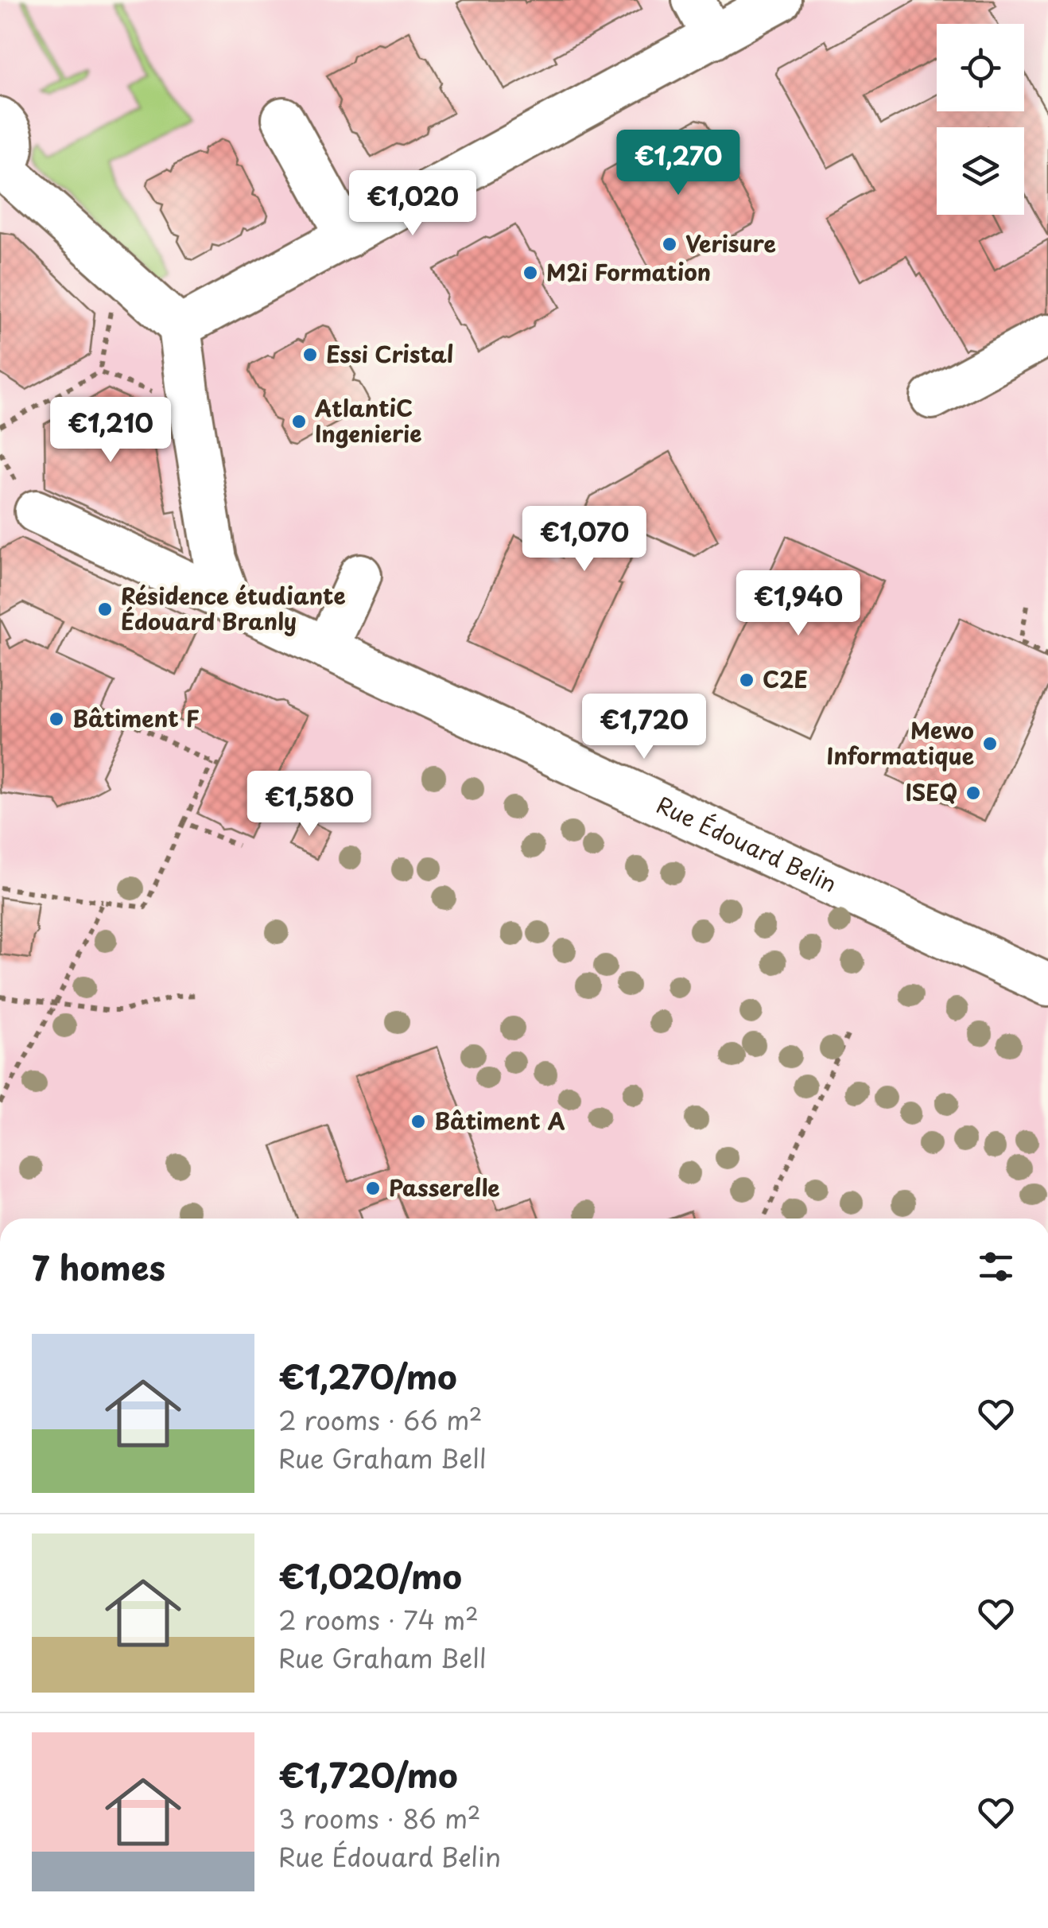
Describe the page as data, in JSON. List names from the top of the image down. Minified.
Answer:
{"streets":{"street":["Rue Édouard Belin"]},"places":["Verisure","M2i Formation","Essi Cristal","AtlantiC Ingenierie","Résidence étudiante Édouard Branly","C2E","Bâtiment F","Mewo Informatique","ISEQ","Bâtiment A","Passerelle"],"page":{"price":["€1,270","€1,020","€1,210","€1,070","€1,940","€1,720","€1,580"],"heading":"7 homes","list":[{"name":"€1,270/mo","note":"2 rooms · 66 m² · Rue Graham Bell"},{"name":"€1,020/mo","note":"2 rooms · 74 m² · Rue Graham Bell"},{"name":"€1,720/mo","note":"3 rooms · 86 m² · Rue Édouard Belin"}]}}
